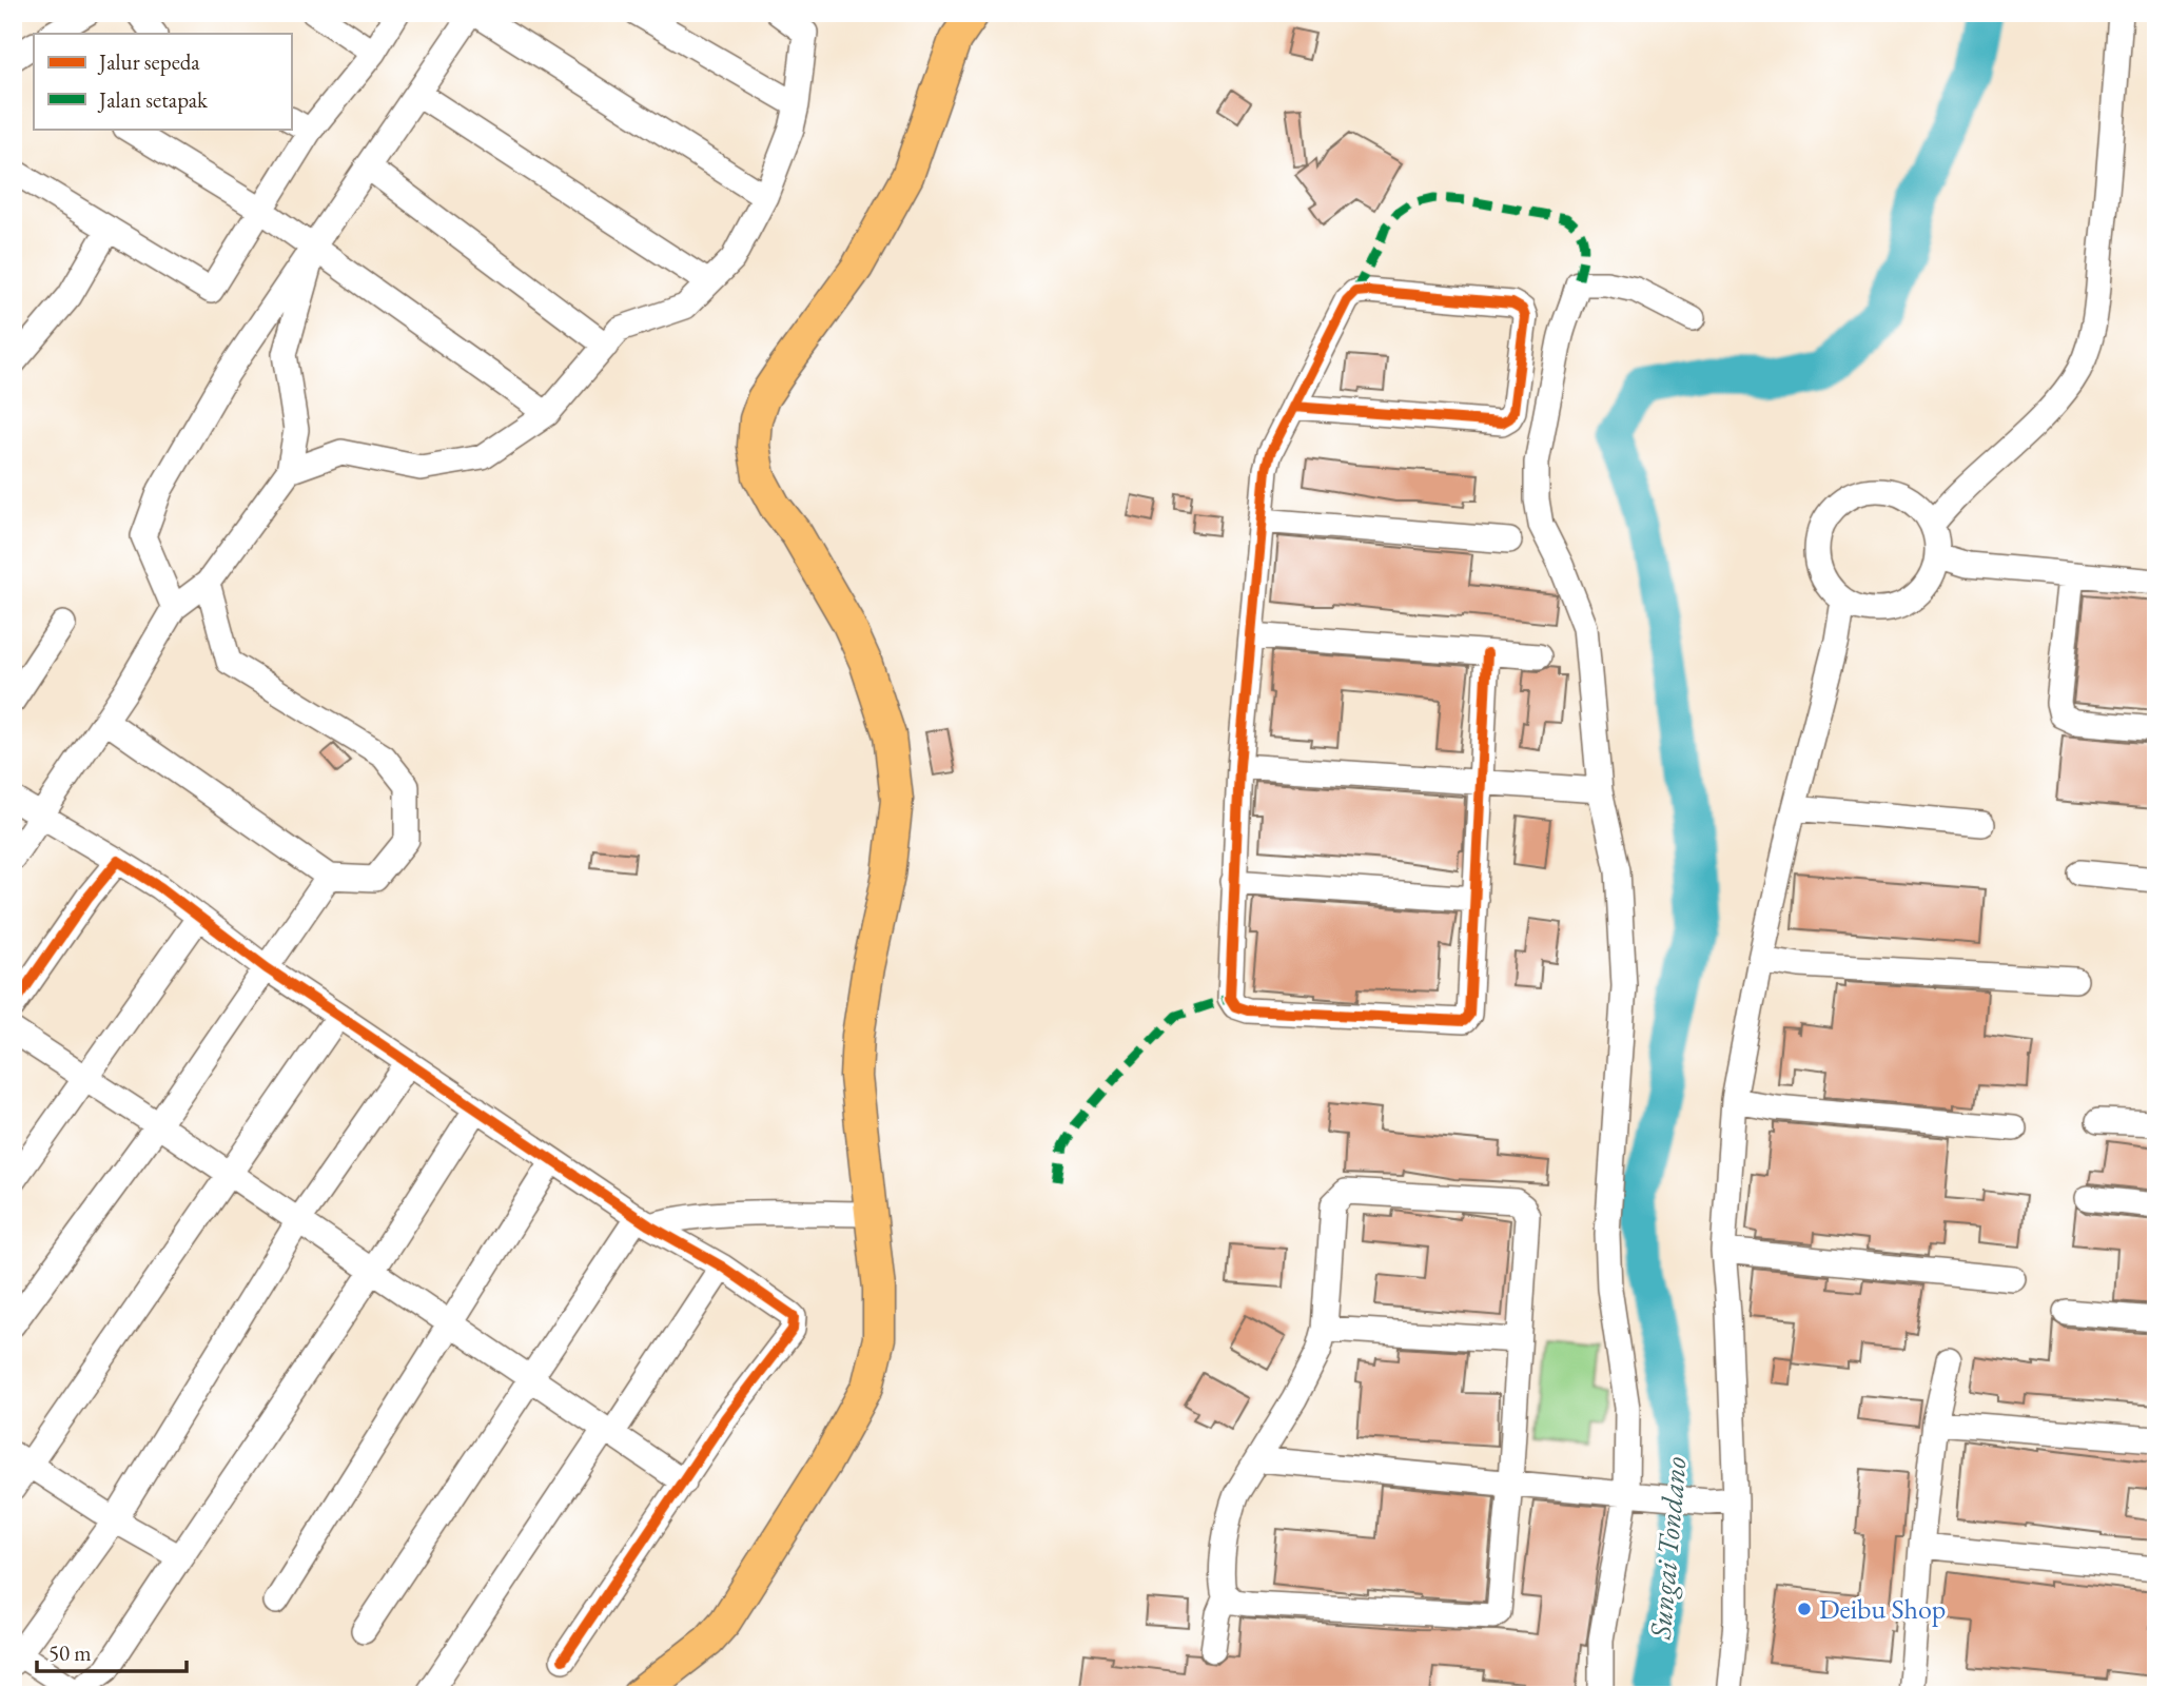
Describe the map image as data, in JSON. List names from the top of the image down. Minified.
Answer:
{"water":["Sungai Tondano"],"places":["Deibu Shop"],"legend":["Jalur sepeda","Jalan setapak"],"scale_bar":"50 m"}
